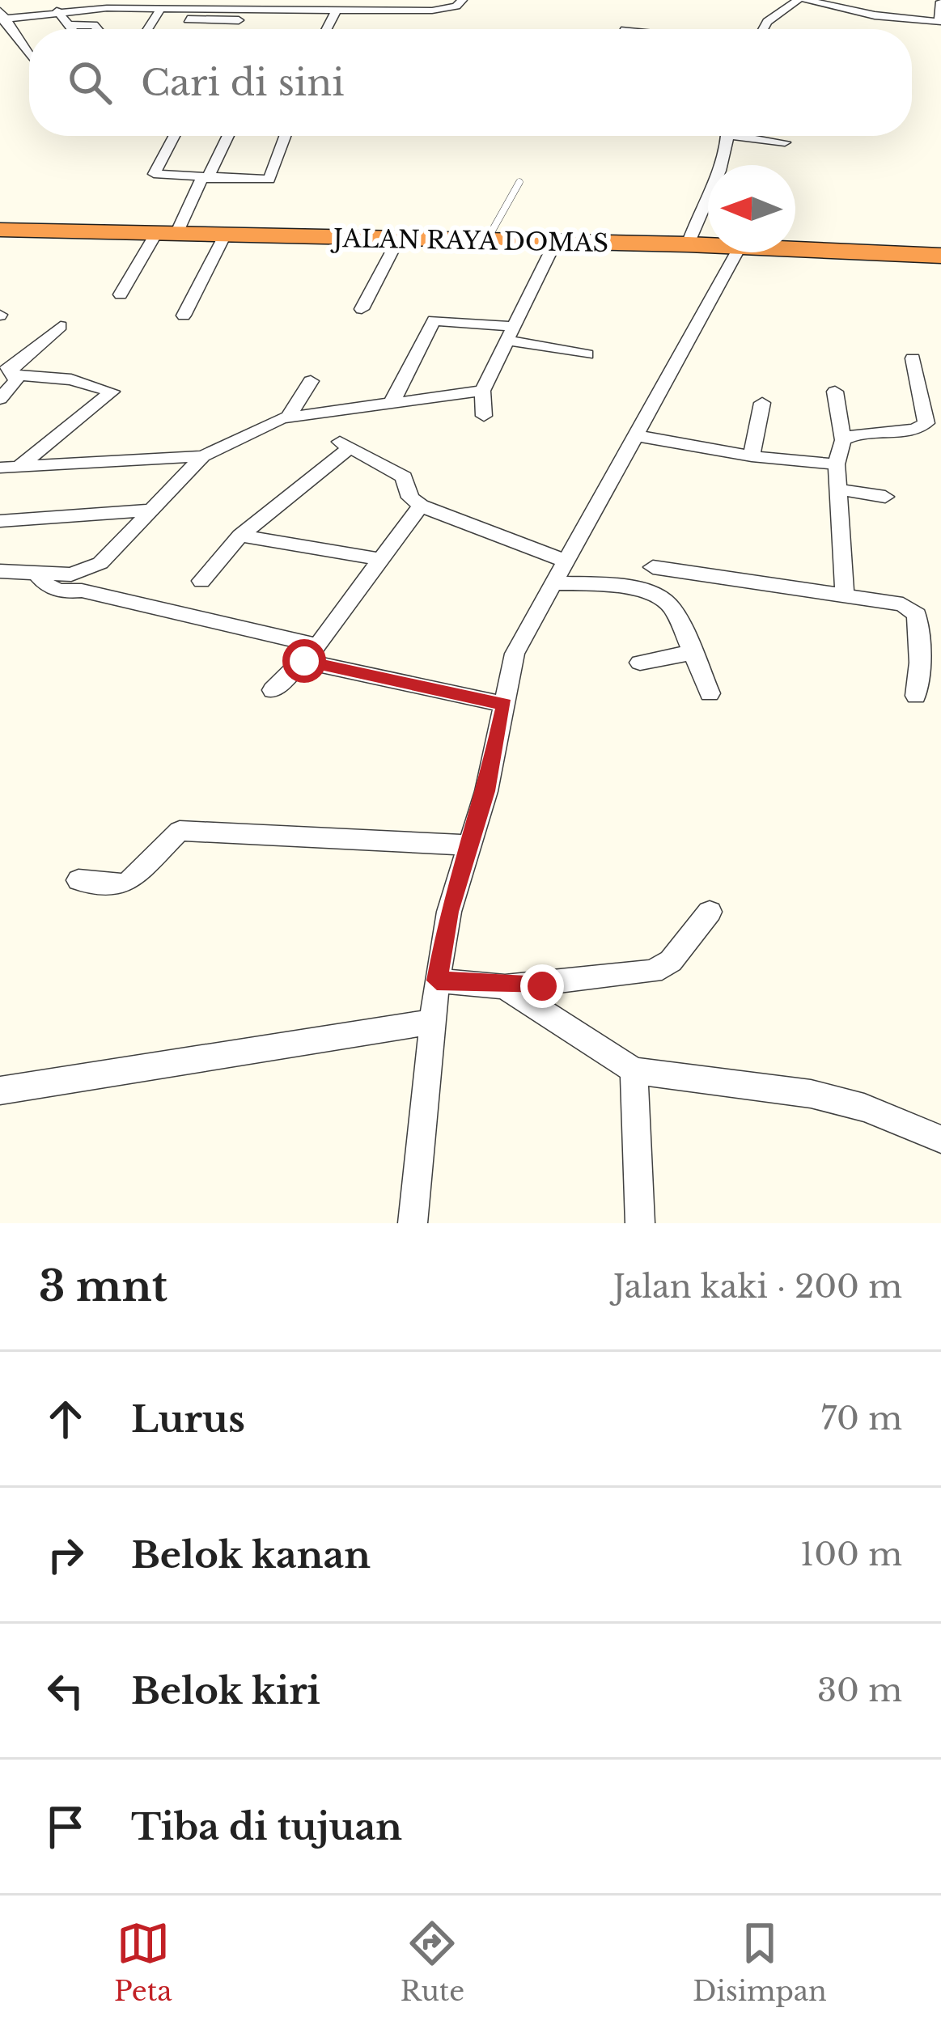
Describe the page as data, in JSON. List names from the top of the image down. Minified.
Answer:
{"streets":{"highway":["JALAN RAYA DOMAS"]},"north":"left","page":{"search":"Cari di sini","heading":["3 mnt","Jalan kaki · 200 m"],"list":[["Lurus","70 m"],["Belok kanan","100 m"],["Belok kiri","30 m"],"Tiba di tujuan"],"nav":["Peta","Rute","Disimpan"]}}
